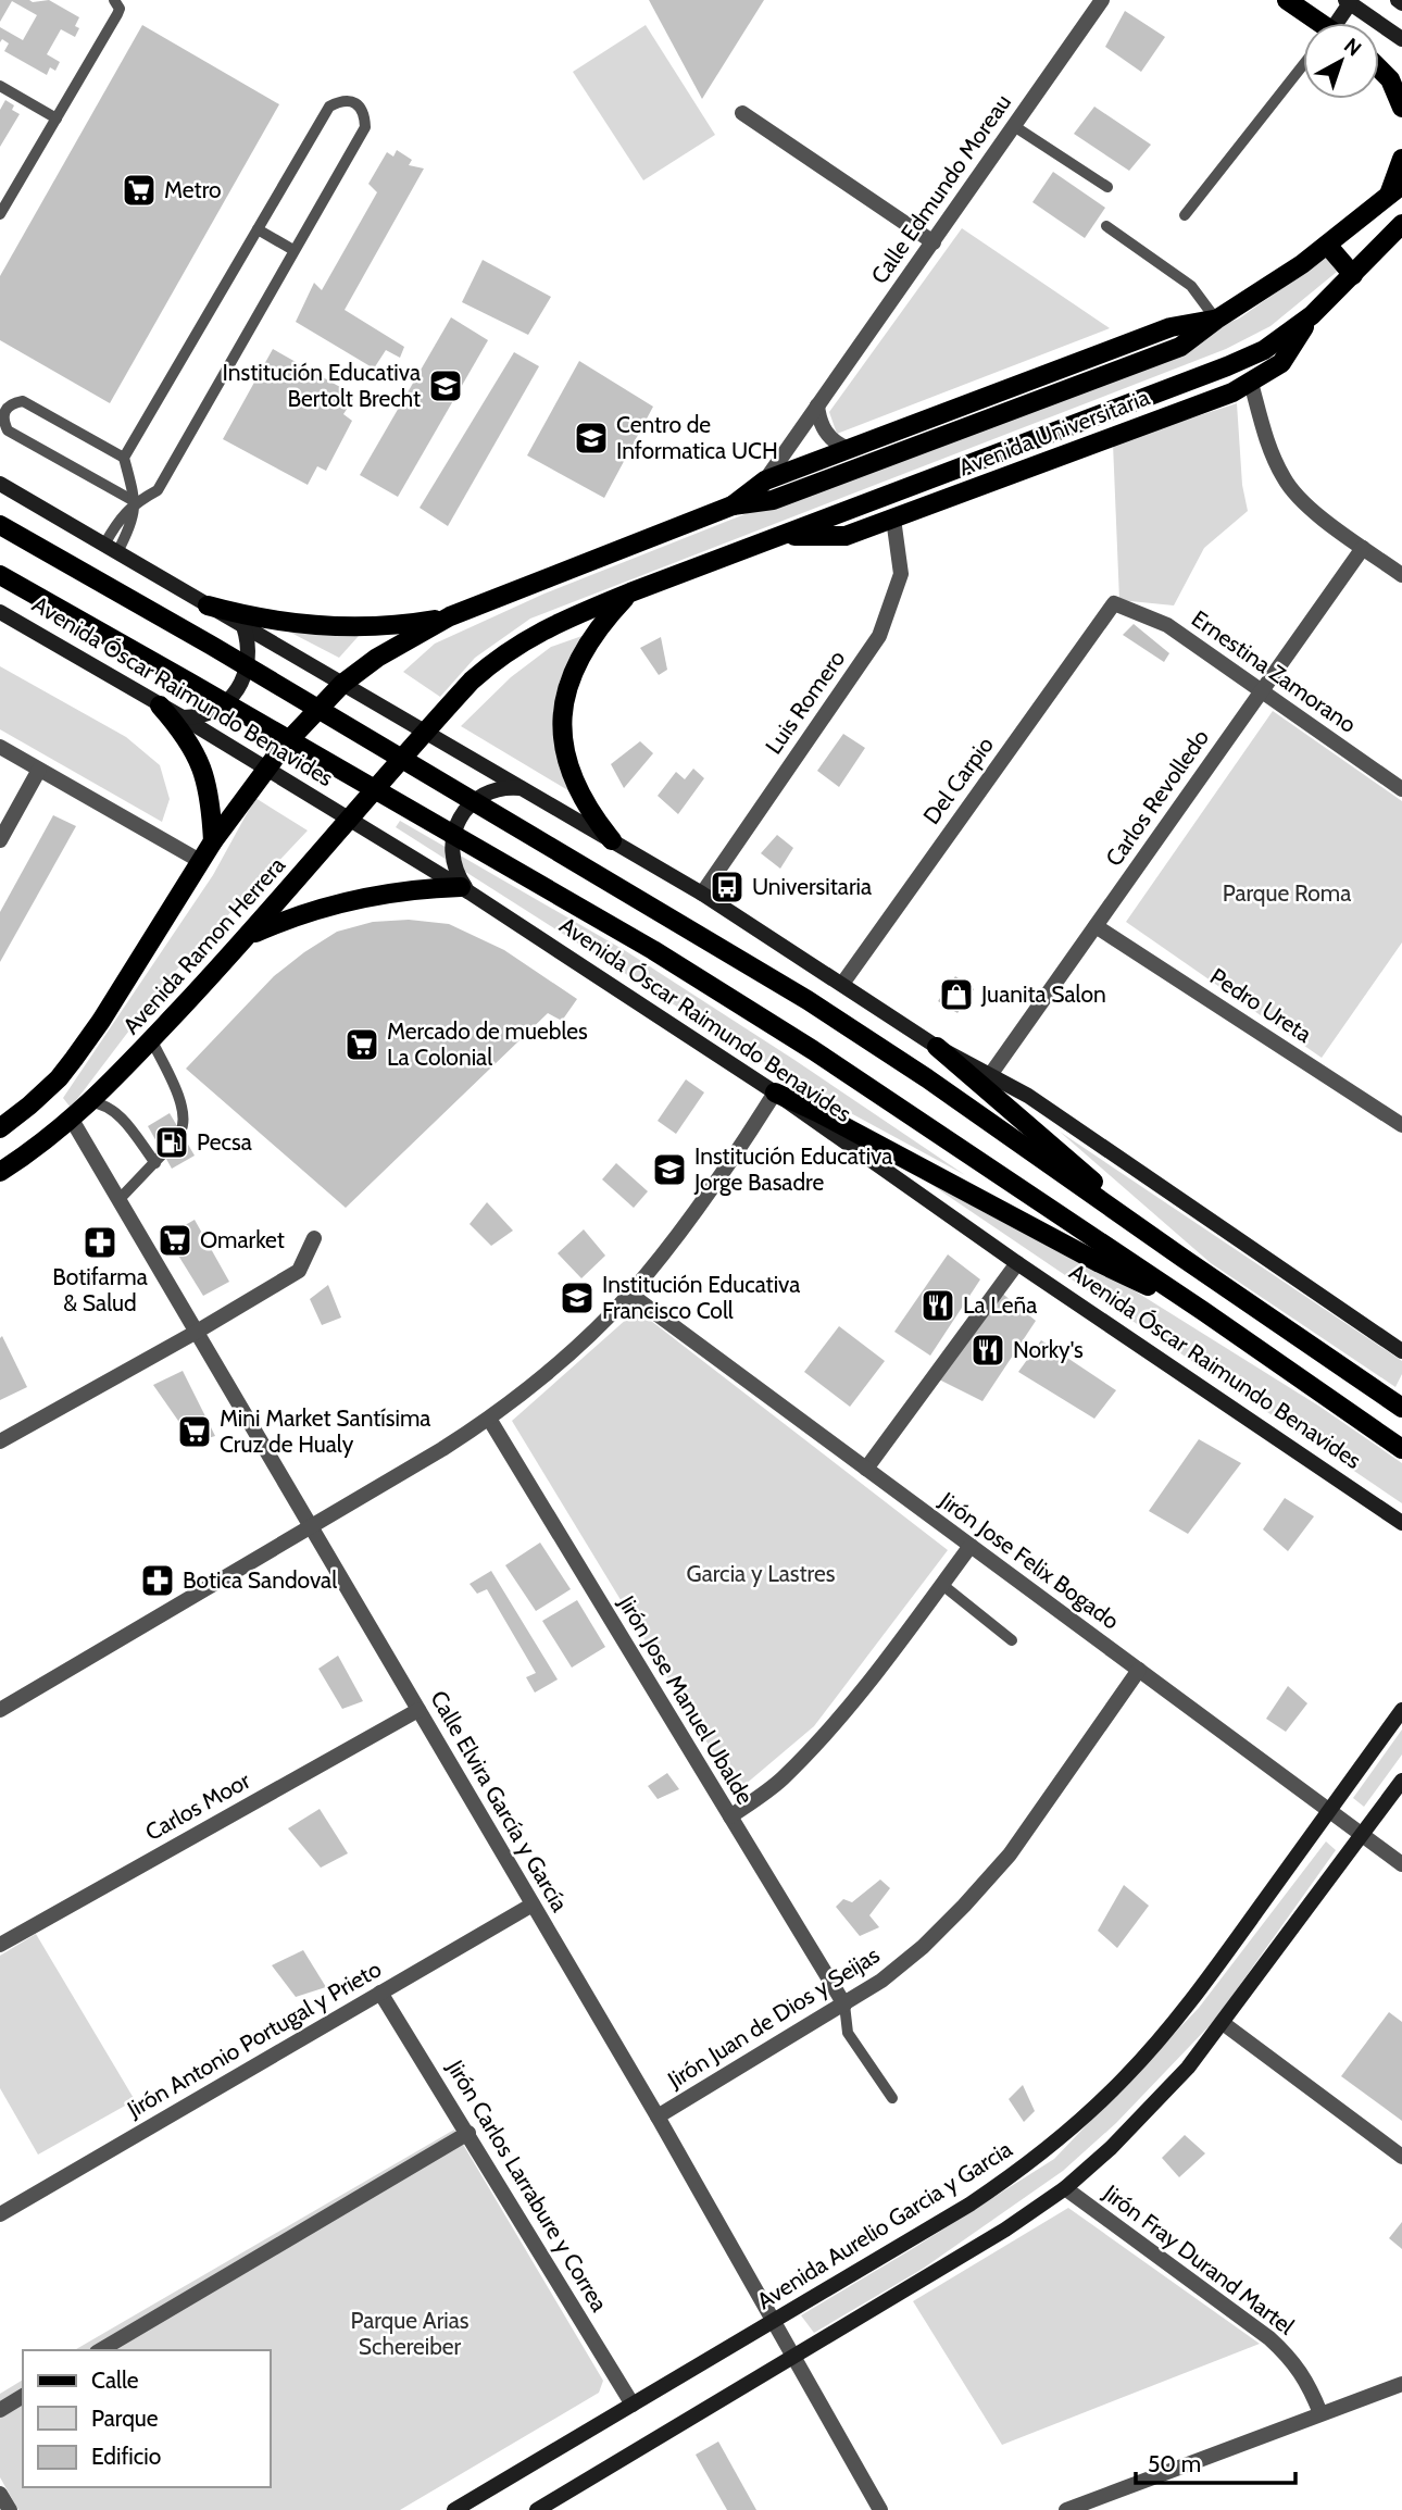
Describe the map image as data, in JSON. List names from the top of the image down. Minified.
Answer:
{"streets":{"main road":["Avenida Universitaria","Avenida Óscar Raimundo Benavides","Avenida Ramon Herrera","Avenida Aurelio Garcia y Garcia"],"street":["Calle Edmundo Moreau","Ernestina Zamorano","Luis Romero","Del Carpio","Carlos Revolledo","Pedro Ureta","Jirón Jose Felix Bogado","Jirón Jose Manuel Ubalde","Calle Elvira García y García","Carlos Moor","Jirón Juan de Dios y Seijas","Jirón Antonio Portugal y Prieto","Jirón Carlos Larrabure y Correa","Jirón Fray Durand Martel"]},"crossings":[["Calle Edmundo Moreau","Avenida Universitaria"],["Avenida Universitaria","Avenida Óscar Raimundo Benavides"],["Avenida Universitaria","Luis Romero"],["Avenida Universitaria","Avenida Ramon Herrera"],["Ernestina Zamorano","Del Carpio"],["Ernestina Zamorano","Carlos Revolledo"],["Avenida Óscar Raimundo Benavides","Avenida Ramon Herrera"],["Carlos Revolledo","Pedro Ureta"],["Avenida Ramon Herrera","Calle Elvira García y García"],["Jirón Jose Felix Bogado","Jirón Juan de Dios y Seijas"],["Jirón Jose Felix Bogado","Avenida Aurelio Garcia y Garcia"],["Jirón Jose Manuel Ubalde","Jirón Juan de Dios y Seijas"],["Calle Elvira García y García","Carlos Moor"],["Calle Elvira García y García","Jirón Juan de Dios y Seijas"],["Calle Elvira García y García","Jirón Antonio Portugal y Prieto"],["Calle Elvira García y García","Avenida Aurelio Garcia y Garcia"],["Jirón Antonio Portugal y Prieto","Jirón Carlos Larrabure y Correa"],["Jirón Carlos Larrabure y Correa","Avenida Aurelio Garcia y Garcia"]],"parks":["Parque Roma","Garcia y Lastres","Parque Arias Schereiber"],"places":{"supermarket":["Metro","Mercado de muebles La Colonial","Omarket","Mini Market Santísima Cruz de Hualy"],"school or university":["Institución Educativa Bertolt Brecht","Centro de Informatica UCH","Institución Educativa Jorge Basadre","Institución Educativa Francisco Coll"],"bus stop":["Universitaria"],"shop":["Juanita Salon"],"fuel station":["Pecsa"],"pharmacy":["Botifarma & Salud","Botica Sandoval"],"restaurant":["La Leña","Norky's"]},"legend":["Calle","Parque","Edificio"],"scale_bar":"50 m","north":"top right"}
